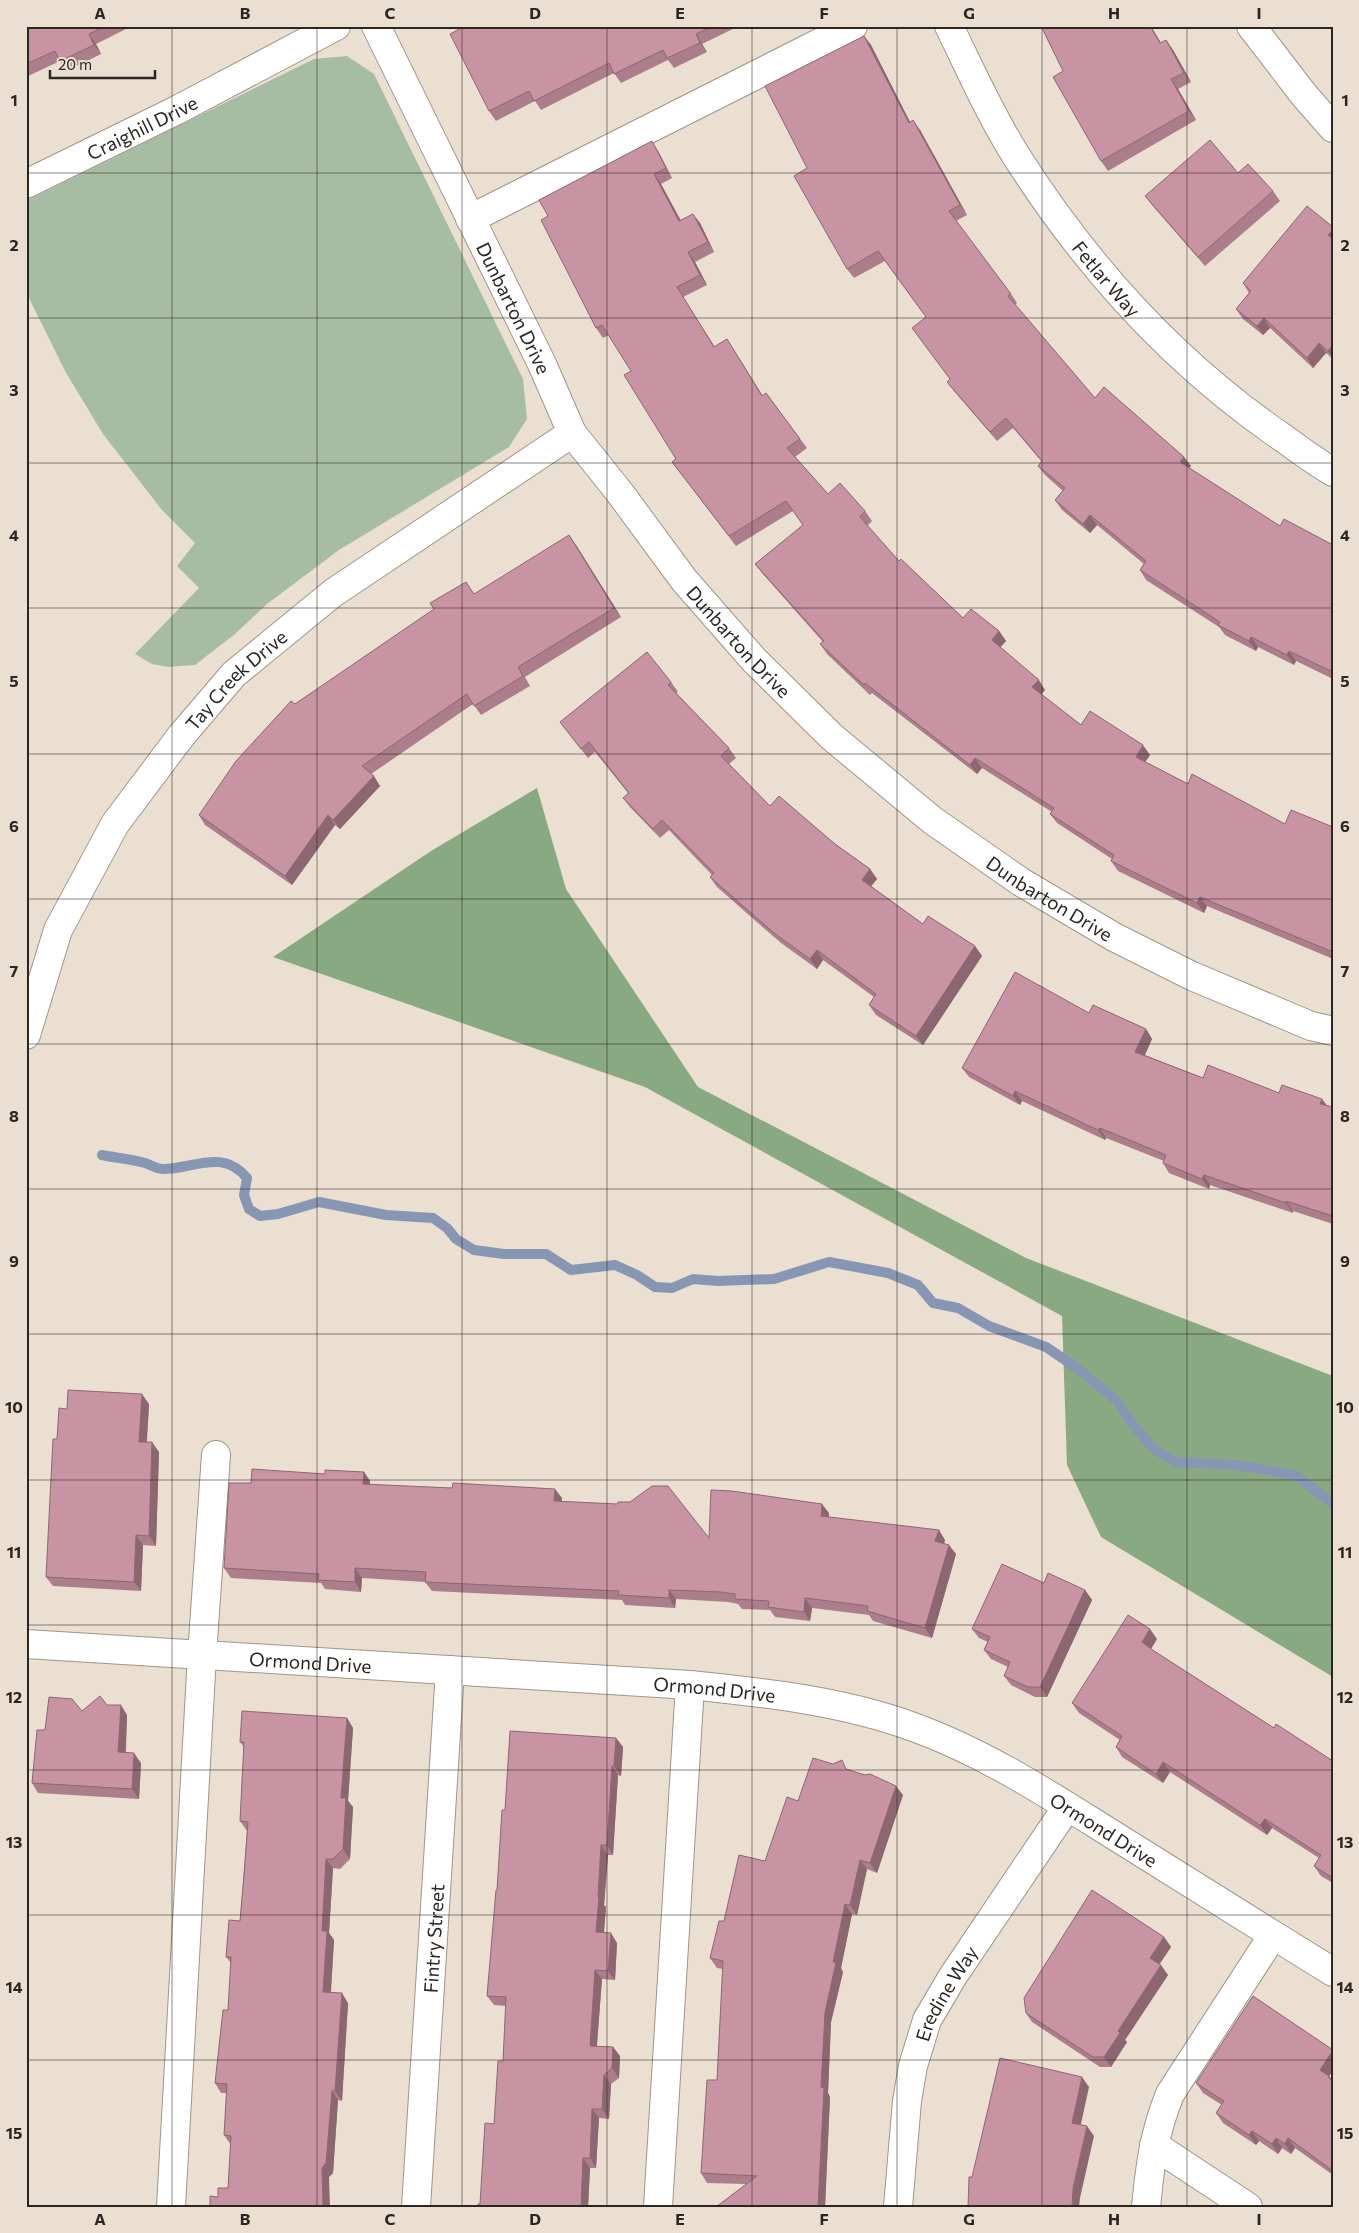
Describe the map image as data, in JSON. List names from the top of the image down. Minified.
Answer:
{"streets":{"street":["Craighill Drive","Fetlar Way","Dunbarton Drive","Tay Creek Drive","Ormond Drive","Fintry Street","Eredine Way"]},"crossings":[["Dunbarton Drive","Tay Creek Drive"],["Ormond Drive","Fintry Street"],["Ormond Drive","Eredine Way"]],"scale_bar":"20 m","grid":{"columns":["A","B","C","D","E","F","G","H","I"],"rows":["1","2","3","4","5","6","7","8","9","10","11","12","13","14","15"]}}
